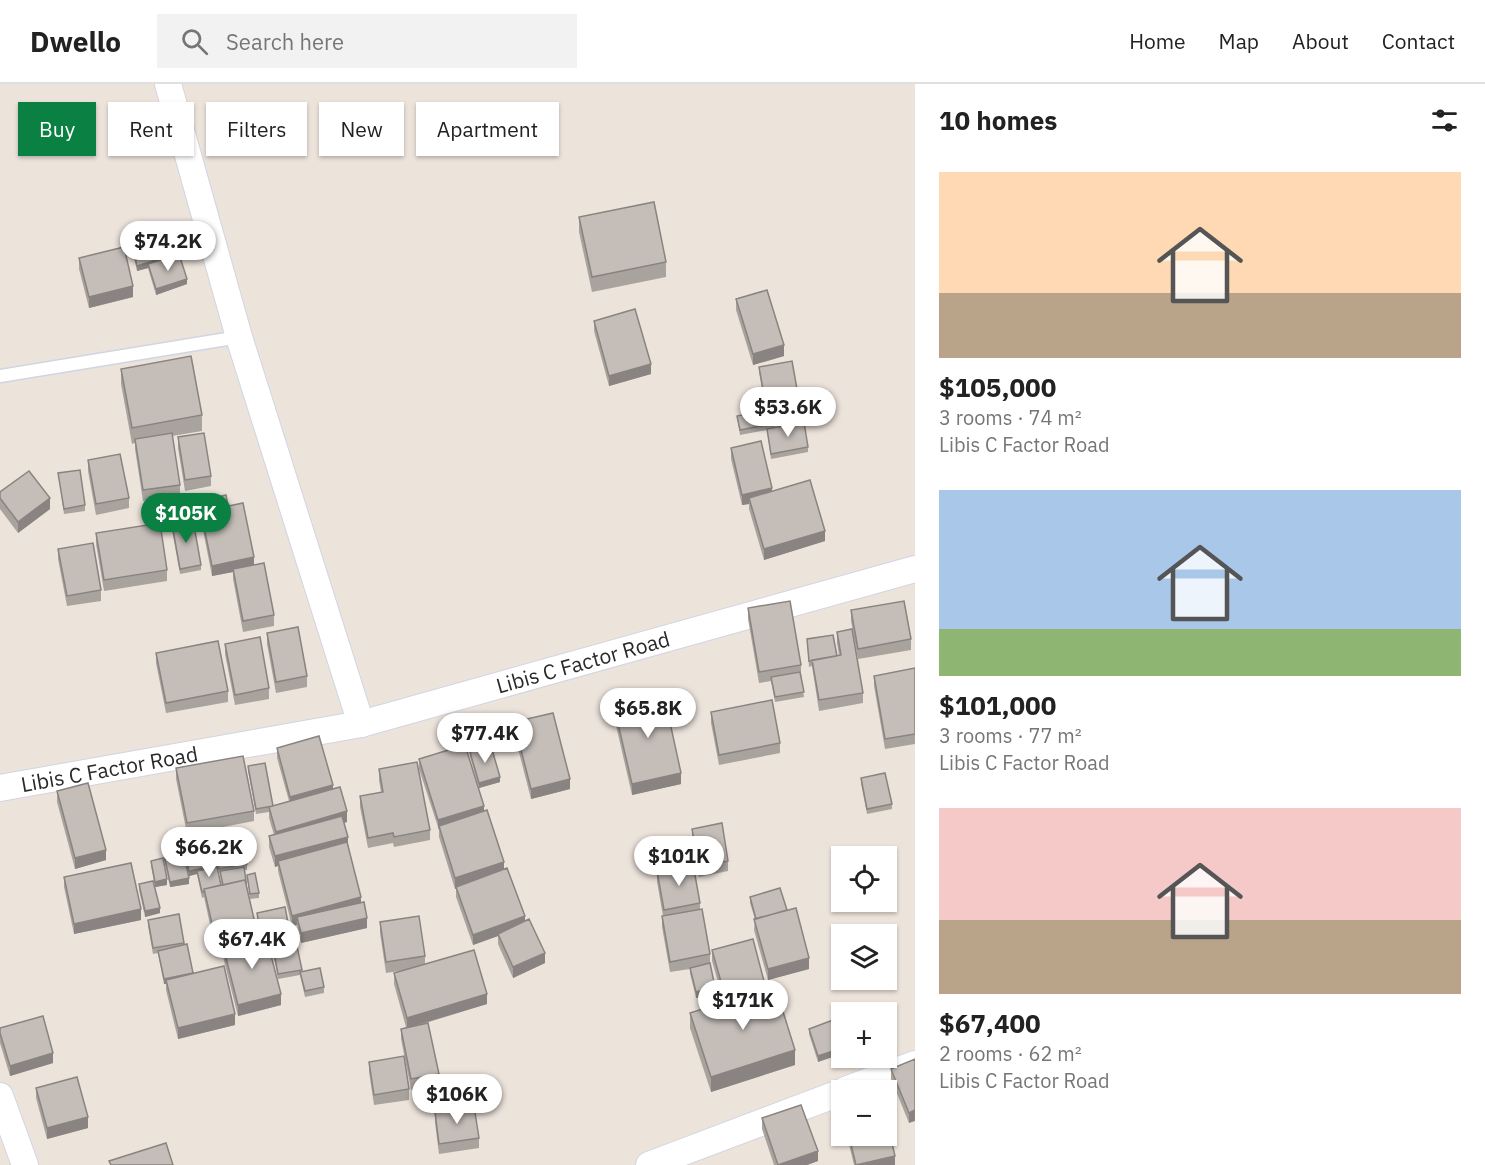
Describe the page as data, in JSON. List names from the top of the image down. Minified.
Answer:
{"streets":{"street":["Libis C Factor Road"]},"page":{"header":"Dwello","search":"Search here","nav":["Home","Map","About","Contact"],"heading":"10 homes","chip":["Buy","Rent","Filters","New","Apartment"],"list":[{"name":"$105,000","note":"3 rooms · 74 m² · Libis C Factor Road"},{"name":"$101,000","note":"3 rooms · 77 m² · Libis C Factor Road"},{"name":"$67,400","note":"2 rooms · 62 m² · Libis C Factor Road"}],"price":["$74.2K","$53.6K","$105K","$65.8K","$77.4K","$66.2K","$101K","$67.4K","$171K","$106K"],"map_buttons":["+","−"]}}
